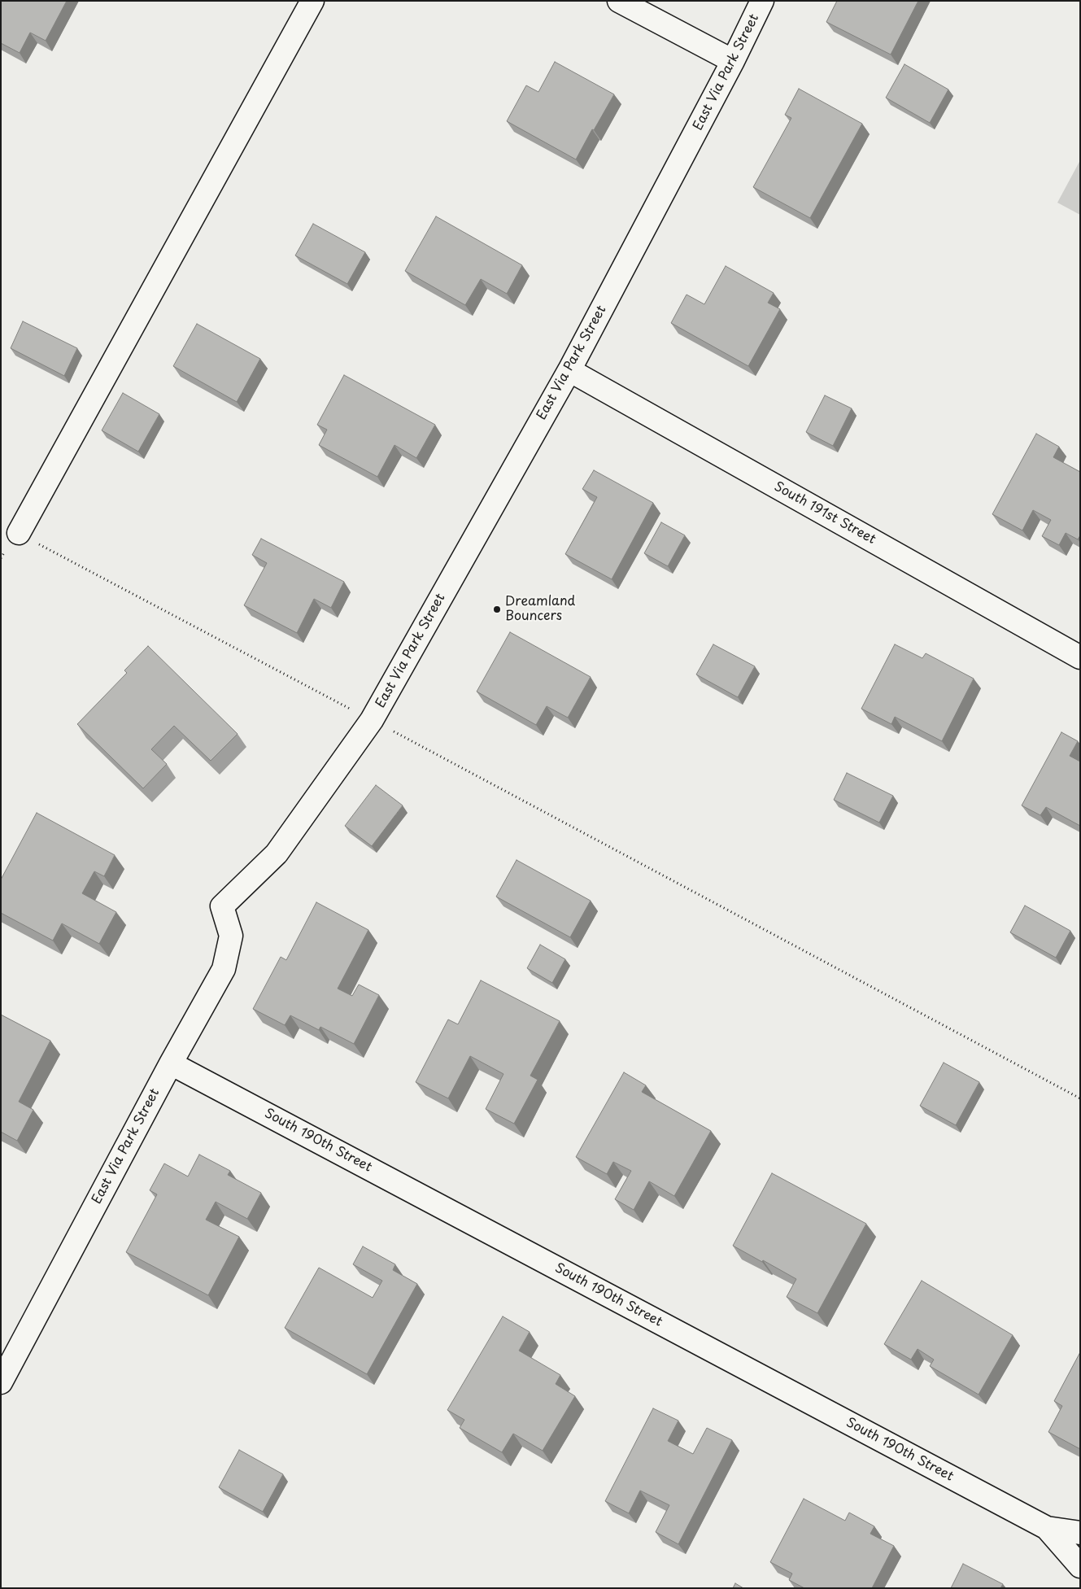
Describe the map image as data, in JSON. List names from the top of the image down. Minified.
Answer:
{"streets":{"street":["East Via Park Street","South 191st Street","South 190th Street"]},"crossings":[["East Via Park Street","South 191st Street"],["East Via Park Street","South 190th Street"]],"places":["Dreamland Bouncers"]}
